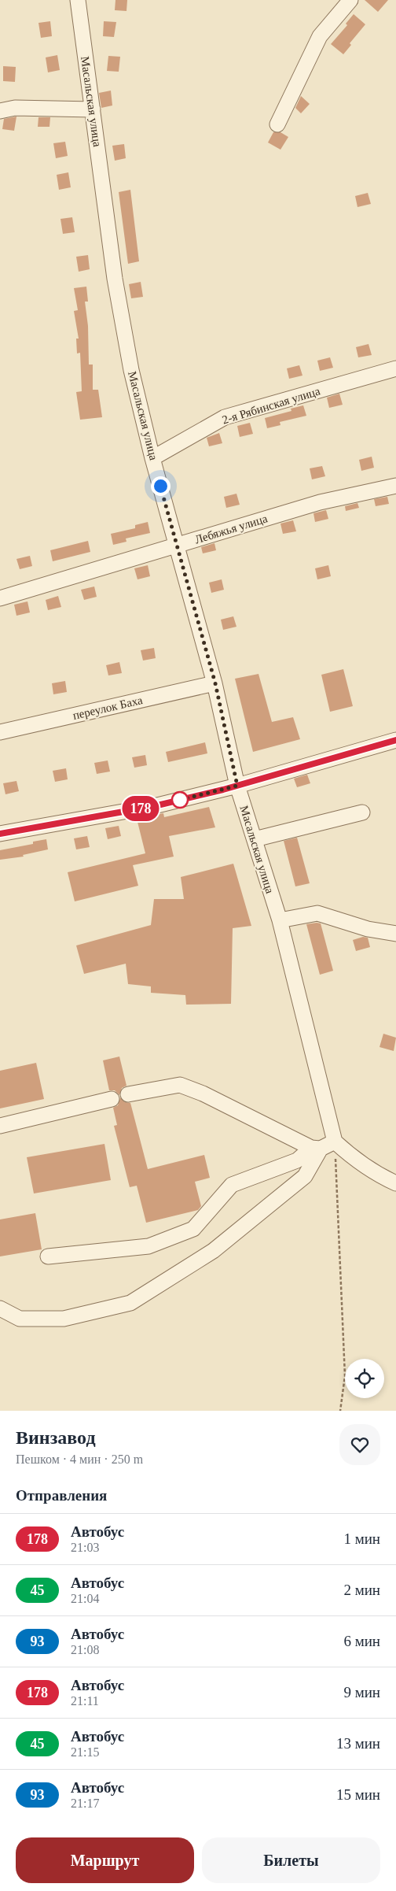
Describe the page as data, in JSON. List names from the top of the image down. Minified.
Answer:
{"streets":{"street":["Масальская улица","2-я Рябинская улица","Лебяжья улица","переулок Баха"]},"crossings":[["Масальская улица","2-я Рябинская улица"],["Масальская улица","Лебяжья улица"],["Масальская улица","переулок Баха"]],"lines":["bus line 178"],"page":{"on_map":"178","heading":[["Винзавод","Пешком · 4 мин · 250 m"],"Отправления"],"list":[{"mark":"178","name":"Автобус","note":"21:03","value":"1 мин"},{"mark":"45","name":"Автобус","note":"21:04","value":"2 мин"},{"mark":"93","name":"Автобус","note":"21:08","value":"6 мин"},{"mark":"178","name":"Автобус","note":"21:11","value":"9 мин"},{"mark":"45","name":"Автобус","note":"21:15","value":"13 мин"},{"mark":"93","name":"Автобус","note":"21:17","value":"15 мин"}],"buttons":["Маршрут","Билеты"]}}
